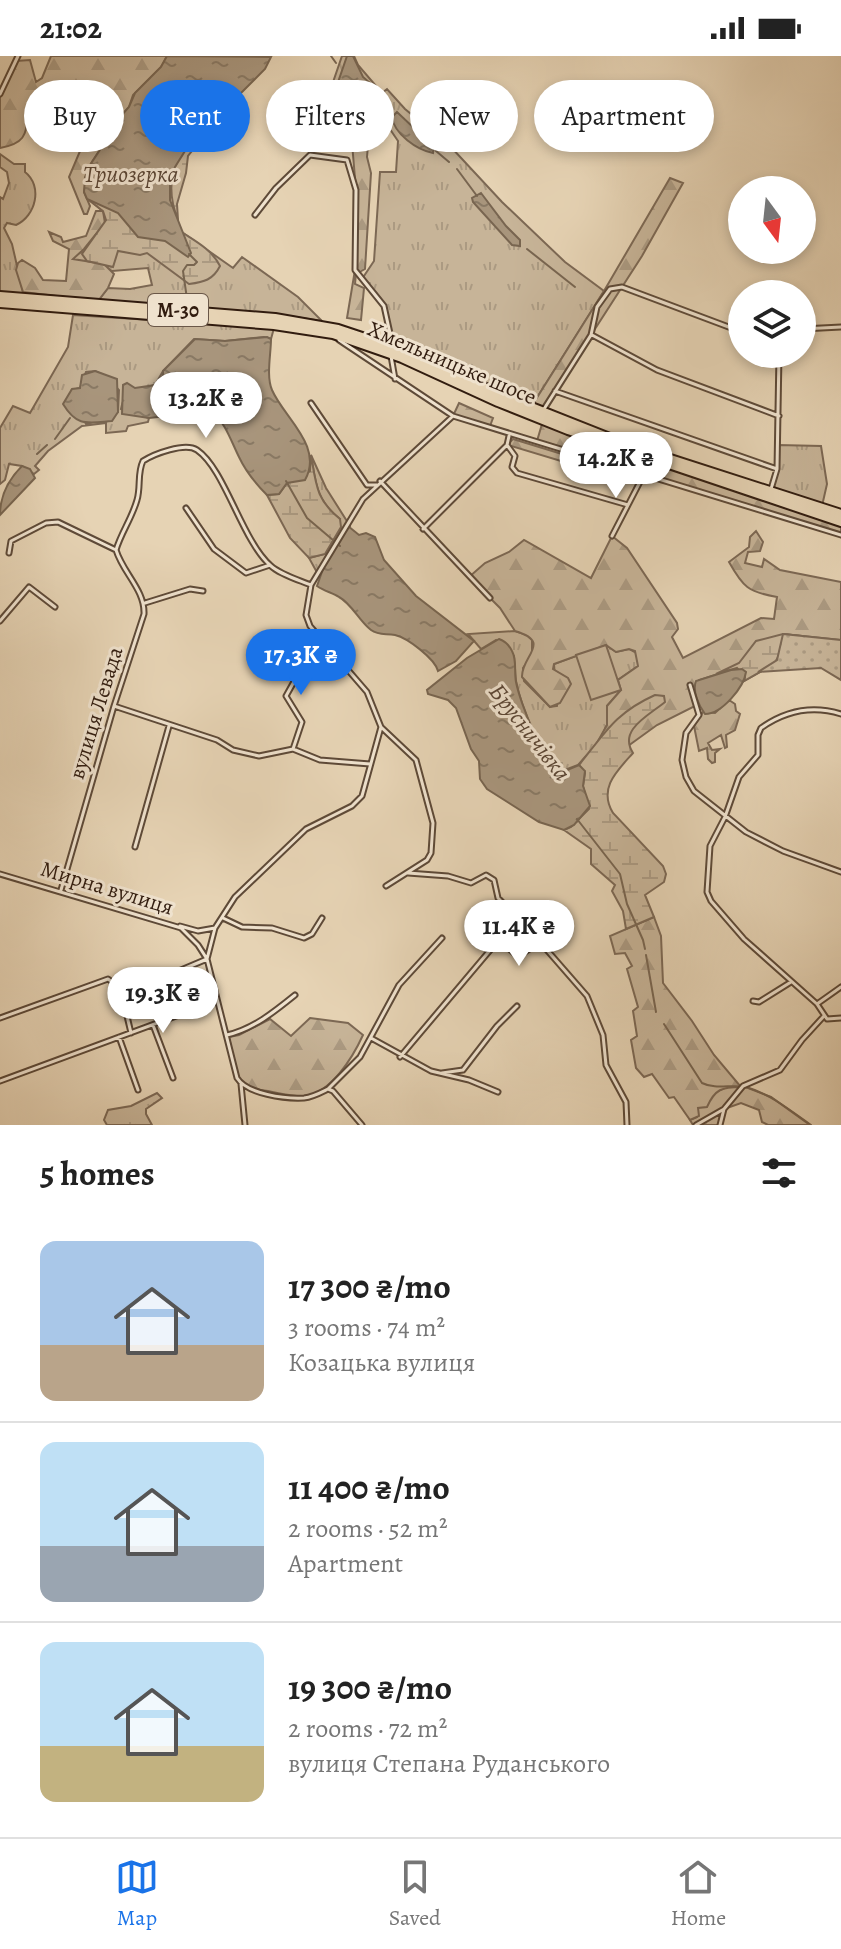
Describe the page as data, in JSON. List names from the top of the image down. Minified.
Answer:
{"streets":{"highway":["М-30","Хмельницьке шосе"],"street":["вулиця Левада","Мирна вулиця"]},"crossings":[["М-30","Хмельницьке шосе"],["вулиця Левада","Мирна вулиця"]],"water":["Триозерка","Брусничівка"],"north":"bottom","page":{"status":"21:02","chip":["Buy","Rent","Filters","New","Apartment"],"price":["13.2K ₴","14.2K ₴","17.3K ₴","11.4K ₴","19.3K ₴"],"heading":"5 homes","list":[{"name":"17 300 ₴/mo","note":"3 rooms · 74 m² · Козацька вулиця"},{"name":"11 400 ₴/mo","note":"2 rooms · 52 m² · Apartment"},{"name":"19 300 ₴/mo","note":"2 rooms · 72 m² · вулиця Степана Руданського"}],"tabs":["Map","Saved","Home"]}}
